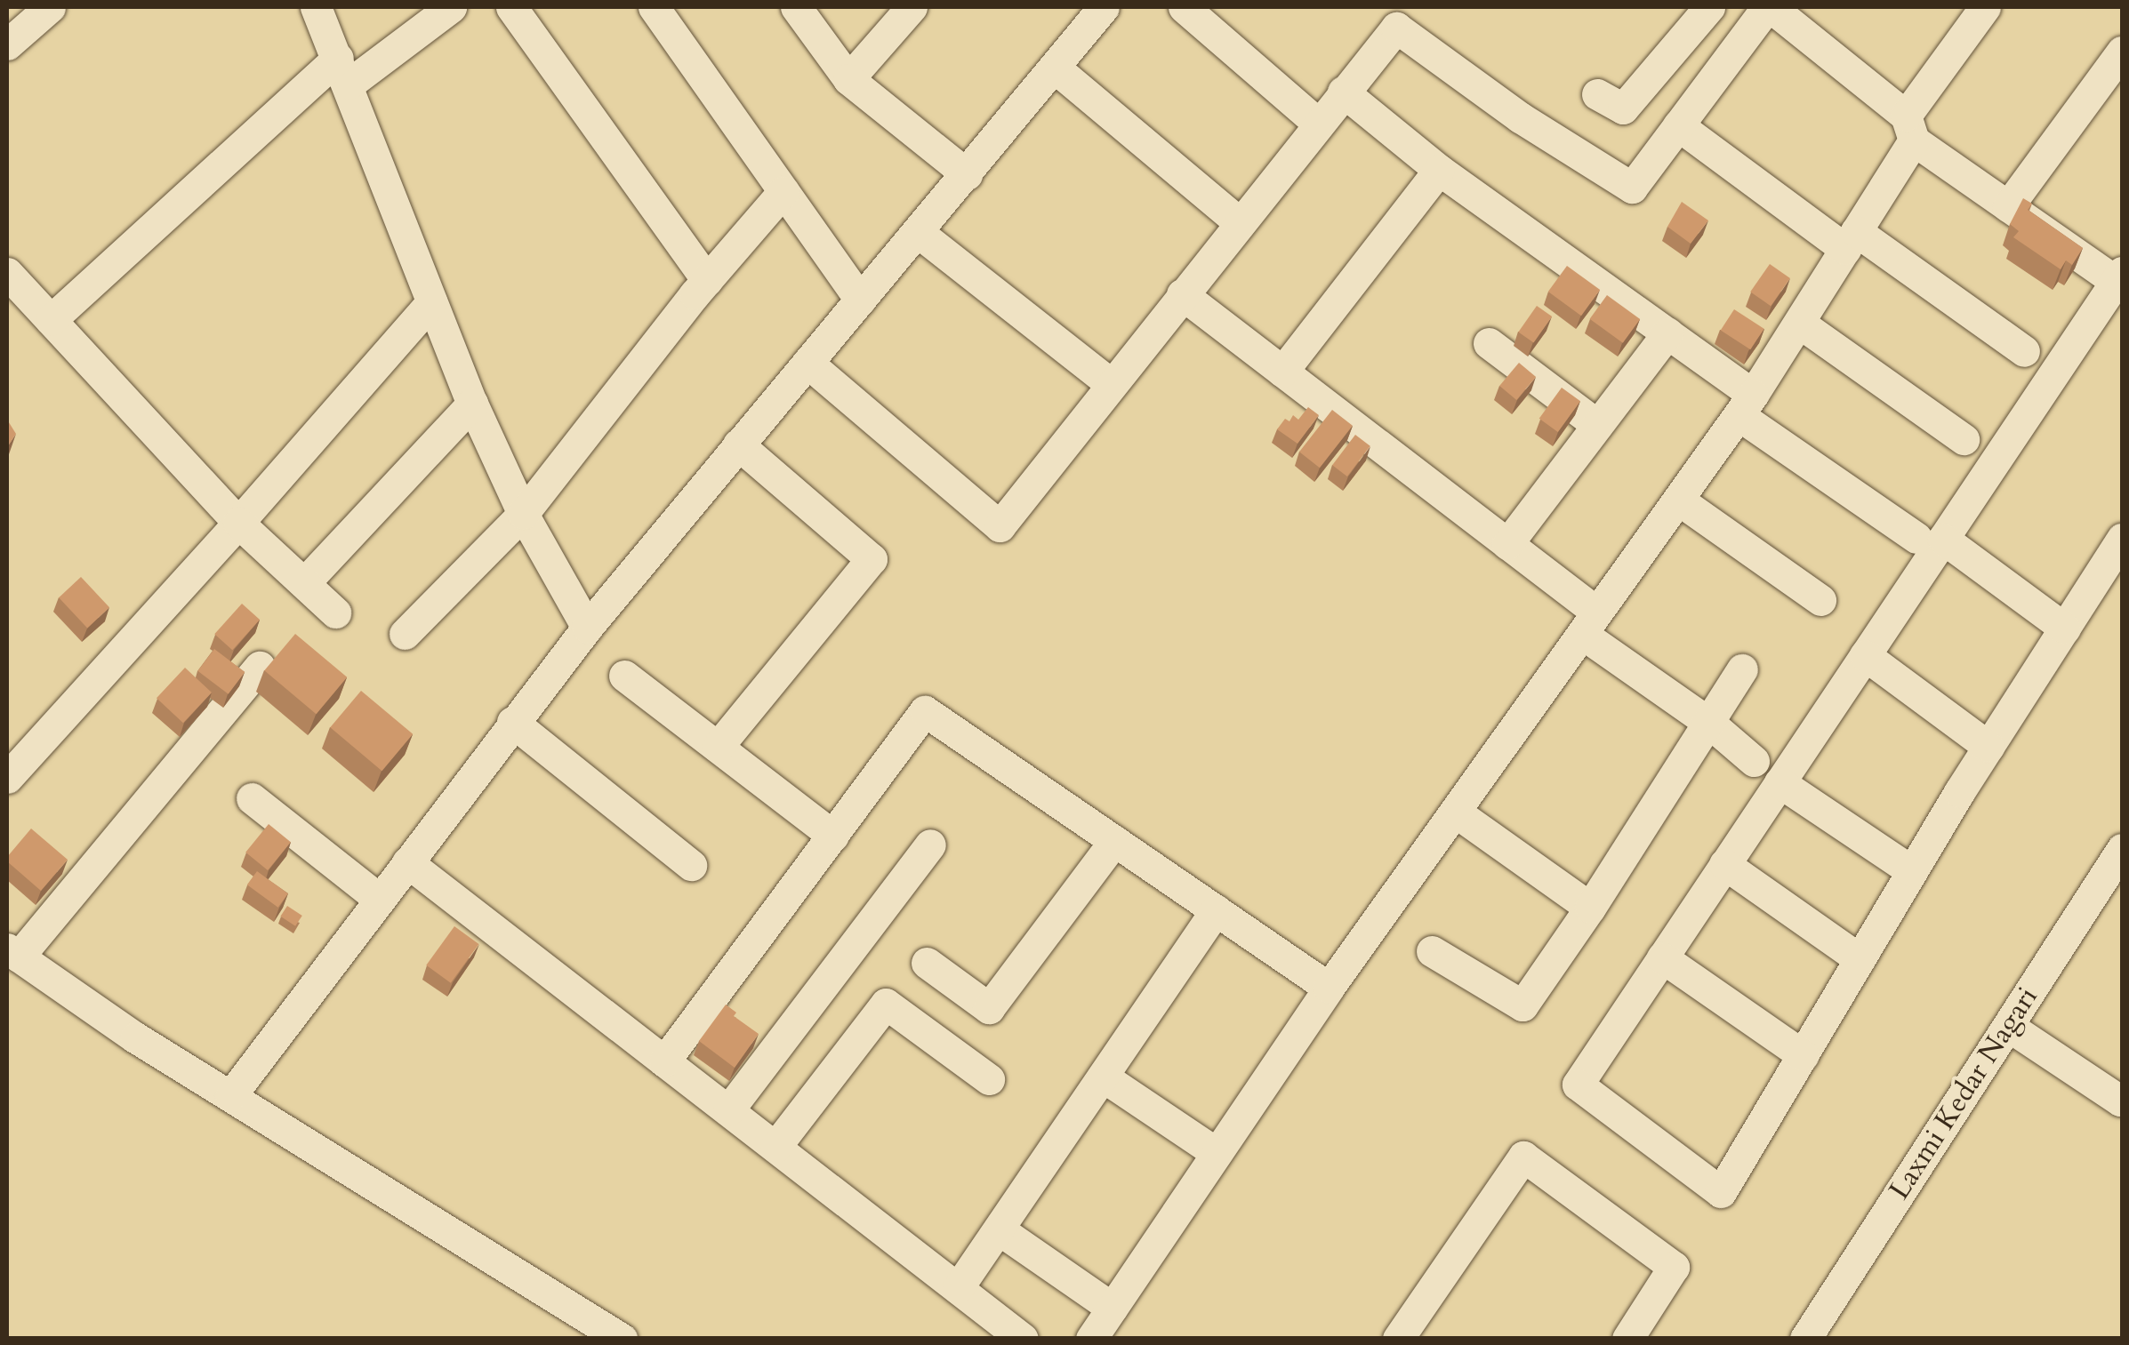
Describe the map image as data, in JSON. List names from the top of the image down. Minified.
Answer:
{"streets":{"street":["Laxmi Kedar Nagari"]}}
